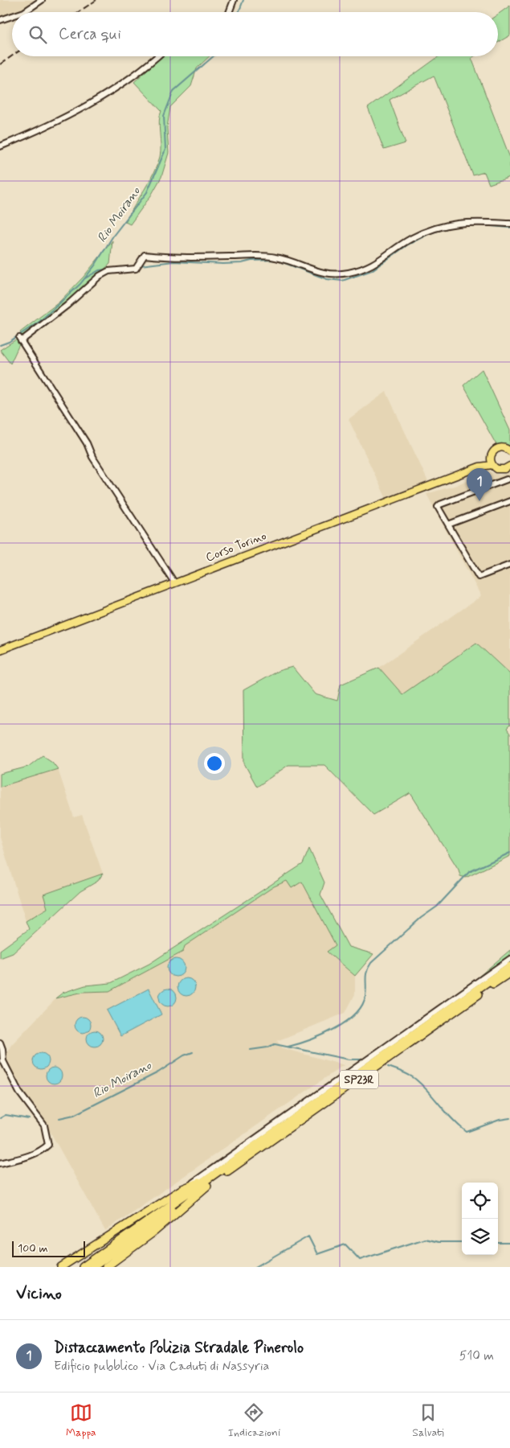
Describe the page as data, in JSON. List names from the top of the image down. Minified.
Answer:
{"streets":{"highway":["SP23R"],"main road":["Corso Torino"]},"water":["Rio Moirano"],"scale_bar":"100 m","page":{"search":"Cerca qui","pins":"1","scale":"100 m","heading":"Vicino","list":[{"mark":"1","name":"Distaccamento Polizia Stradale Pinerolo","note":"Edificio pubblico · Via Caduti di Nassyria","value":"510 m"}],"nav":["Mappa","Indicazioni","Salvati"]}}
